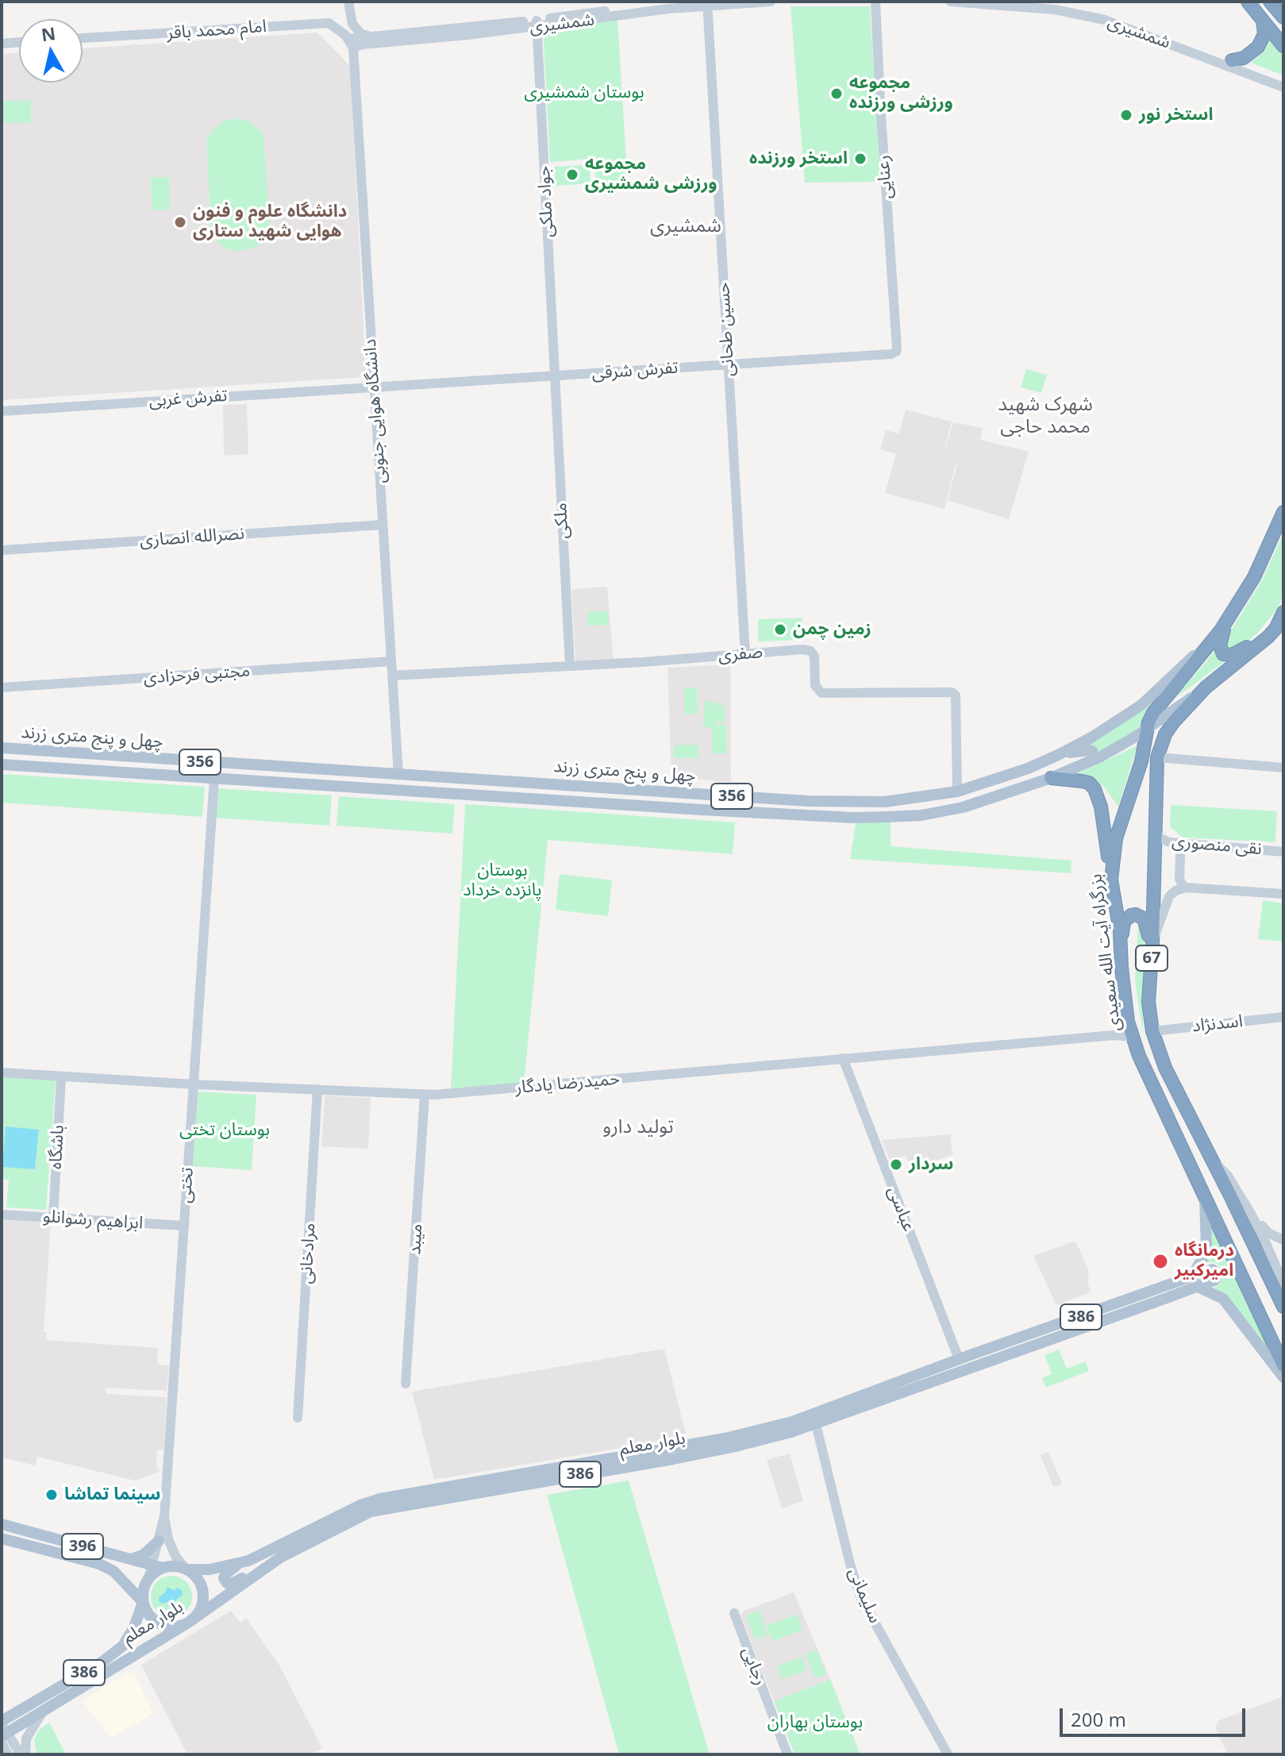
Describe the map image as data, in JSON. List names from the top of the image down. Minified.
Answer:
{"streets":{"highway":["بزرگراه آیت الله سعیدی","67"],"main road":["چهل و پنج متری زرند","356","386","بلوار معلم","396"],"street":["شمشیری","امام محمد باقر","رعنایی","جواد ملکی","حسین طحانی","تفرش شرقی","تفرش غربی","دانشگاه هوایی جنوبی","ملکی","نصرالله انصاری","صفری","مجتبی فرحزادی","نقی منصوری","اسدنژاد","حمیدرضا یادگار","باشگاه","تختی","عباسی","ابراهیم رشوانلو","میبد","مرادخانی","سلیمانی","رجایی"]},"crossings":[["شمشیری","جواد ملکی"],["شمشیری","حسین طحانی"],["شمشیری","دانشگاه هوایی جنوبی"],["رعنایی","تفرش شرقی"],["جواد ملکی","تفرش شرقی"],["جواد ملکی","ملکی"],["حسین طحانی","تفرش شرقی"],["حسین طحانی","صفری"],["تفرش شرقی","تفرش غربی"],["تفرش شرقی","دانشگاه هوایی جنوبی"],["تفرش شرقی","ملکی"],["تفرش غربی","دانشگاه هوایی جنوبی"],["دانشگاه هوایی جنوبی","نصرالله انصاری"],["دانشگاه هوایی جنوبی","صفری"],["دانشگاه هوایی جنوبی","مجتبی فرحزادی"],["دانشگاه هوایی جنوبی","چهل و پنج متری زرند"],["ملکی","صفری"],["صفری","چهل و پنج متری زرند"],["چهل و پنج متری زرند","بزرگراه آیت الله سعیدی"],["چهل و پنج متری زرند","تختی"],["نقی منصوری","بزرگراه آیت الله سعیدی"],["بزرگراه آیت الله سعیدی","اسدنژاد"],["بزرگراه آیت الله سعیدی","حمیدرضا یادگار"],["حمیدرضا یادگار","باشگاه"],["حمیدرضا یادگار","تختی"],["حمیدرضا یادگار","عباسی"],["حمیدرضا یادگار","میبد"],["حمیدرضا یادگار","مرادخانی"],["باشگاه","ابراهیم رشوانلو"],["تختی","ابراهیم رشوانلو"],["تختی","بلوار معلم"],["تختی","396"],["عباسی","بلوار معلم"],["بلوار معلم","396"],["بلوار معلم","سلیمانی"]],"districts":["شمشیری","شهرک شهید محمد حاجی","تولید دارو"],"parks":["بوستان شمشیری","بوستان پانزده خرداد","بوستان تختی","بوستان بهاران"],"places":["مجموعه ورزشی ورزنده","استخر نور","استخر ورزنده","مجموعه ورزشی شمشیری","دانشگاه علوم و فنون هوایی شهید ستاری","زمین چمن","سردار","درمانگاه امیرکبیر","سینما تماشا"],"scale_bar":"200 m","north":"top"}
